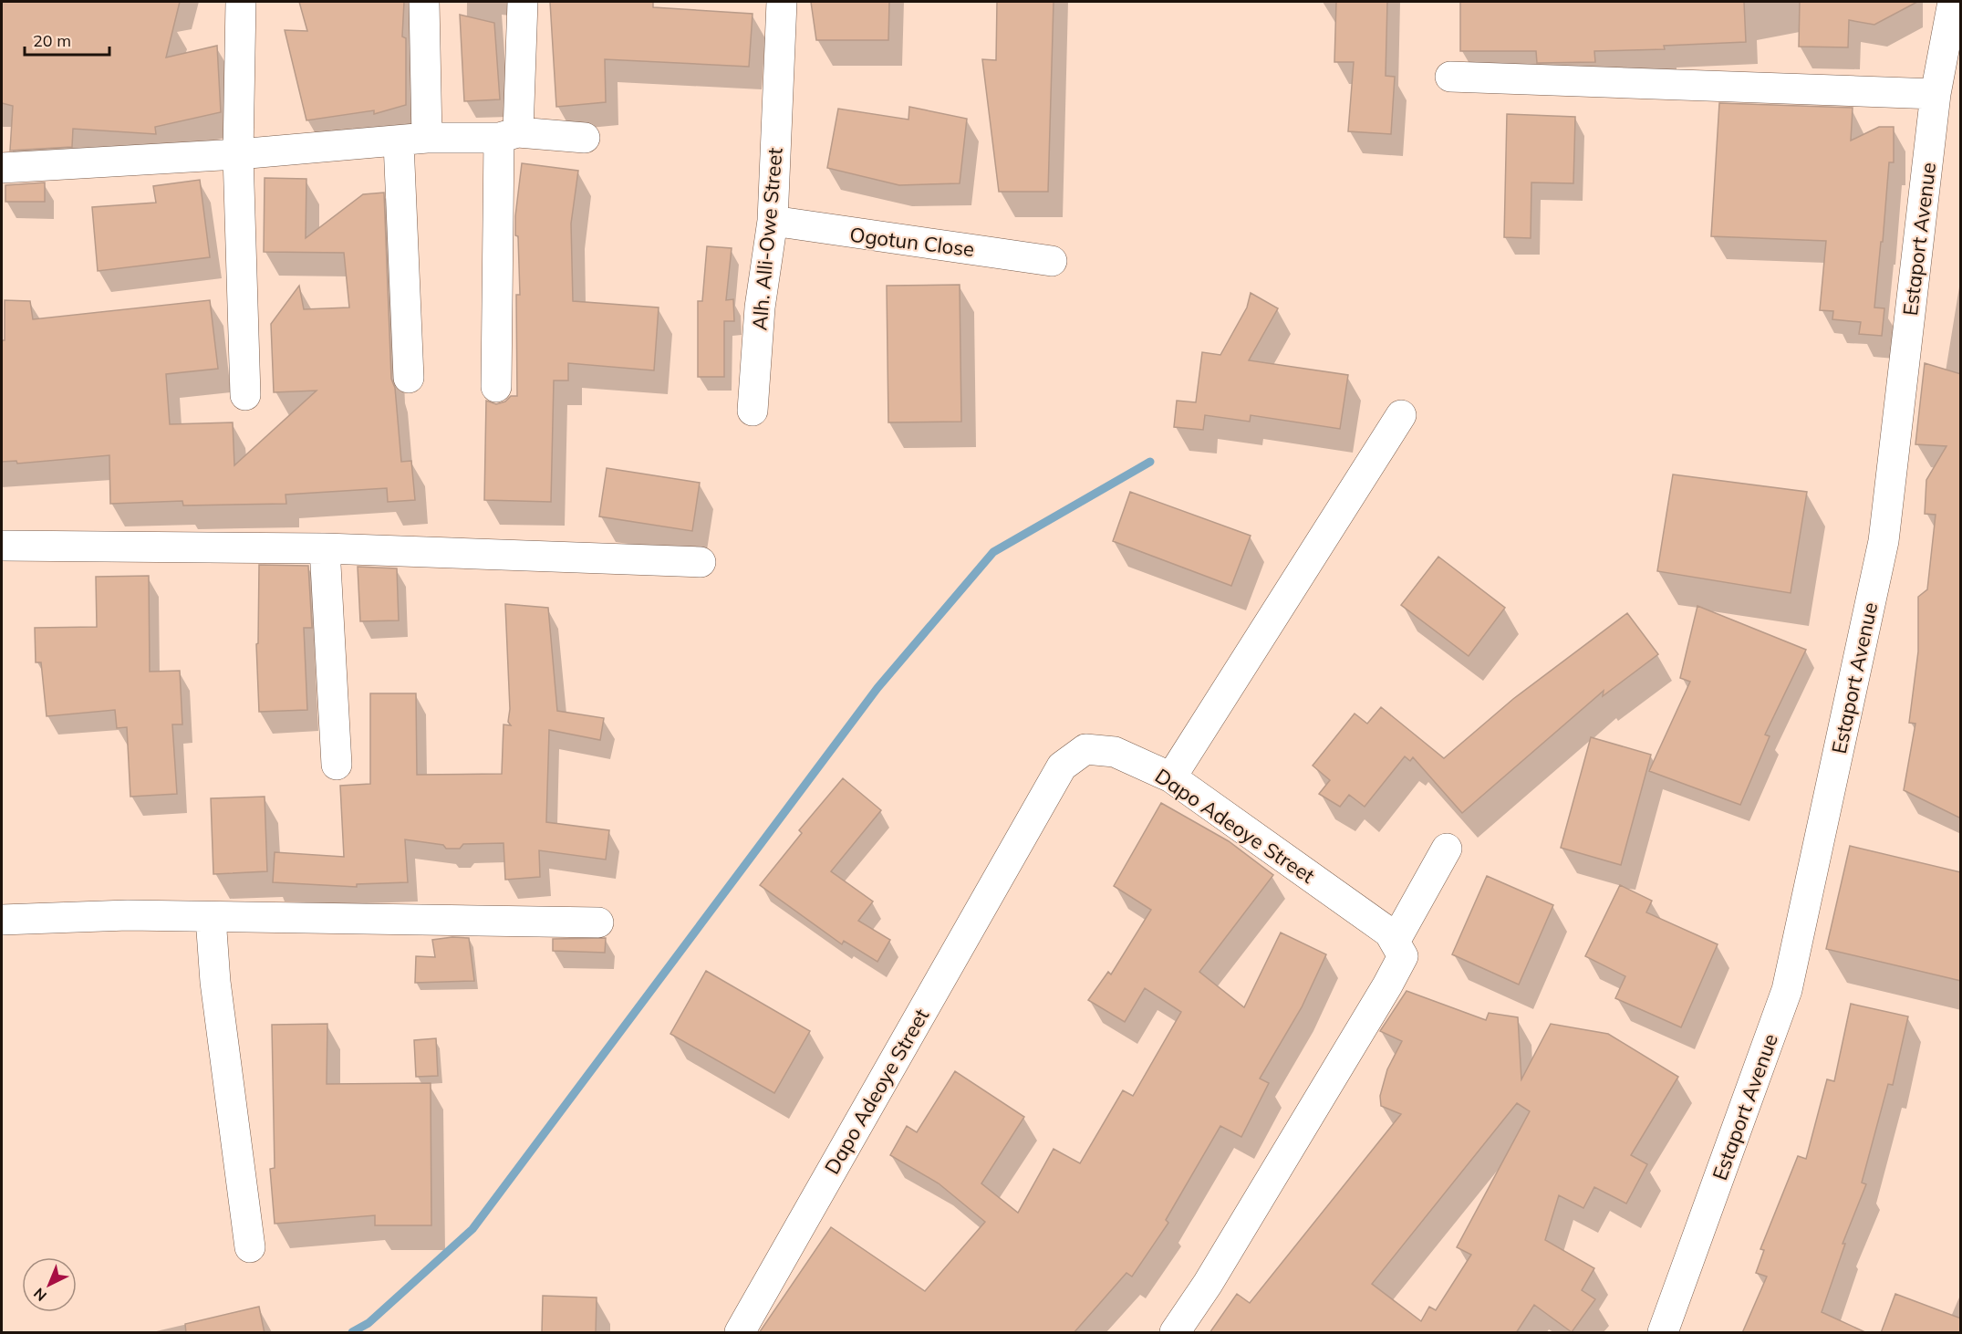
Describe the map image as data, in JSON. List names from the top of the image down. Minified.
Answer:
{"streets":{"street":["Alh. Alli-Owe Street","Estaport Avenue","Ogotun Close","Dapo Adeoye Street"]},"crossings":[["Alh. Alli-Owe Street","Ogotun Close"]],"scale_bar":"20 m","north":"bottom left"}
